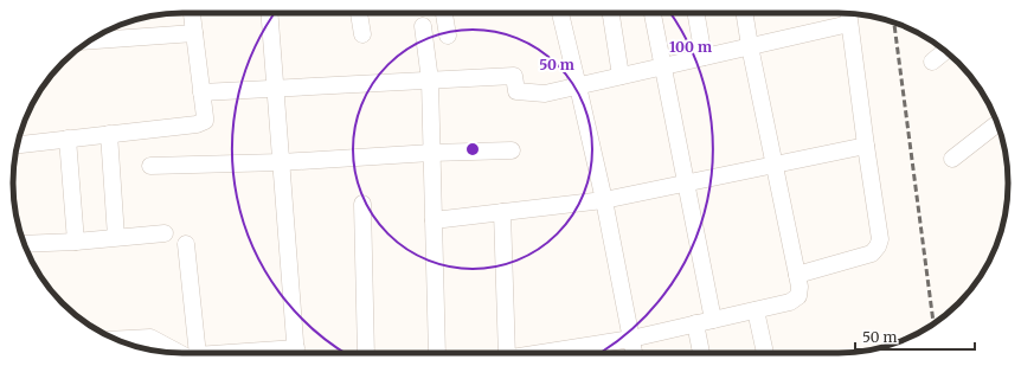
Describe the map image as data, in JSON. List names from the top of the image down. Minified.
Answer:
{"scale_bar":"50 m","rings":["100 m","50 m"]}
